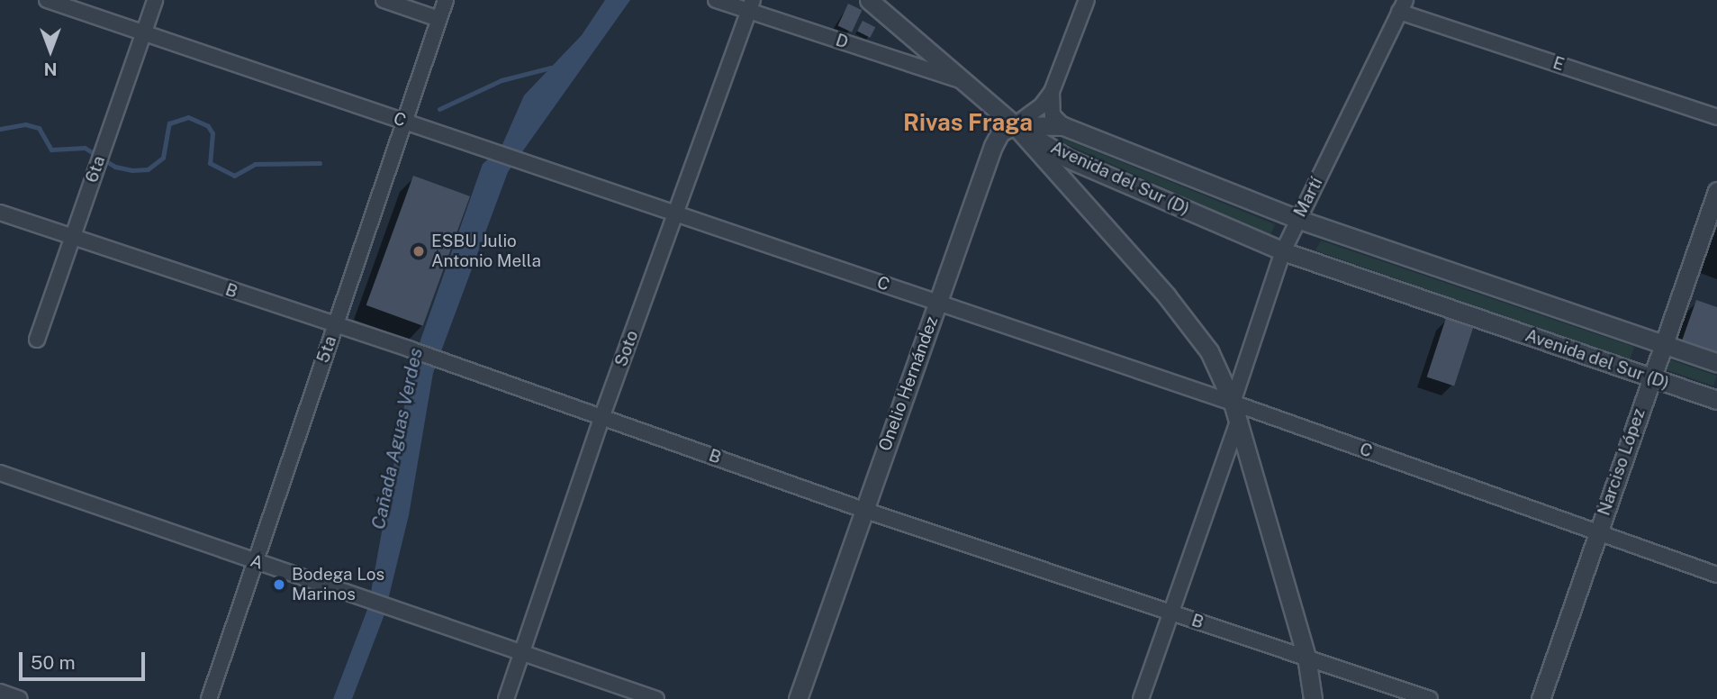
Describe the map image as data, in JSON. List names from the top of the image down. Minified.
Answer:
{"streets":{"street":["D","E","C","6ta","Avenida del Sur (D)","Martí","B","Soto","5ta","Onelio Hernández","Narciso López","A"]},"crossings":[["D","Soto"],["E","Martí"],["C","6ta"],["C","Martí"],["C","Soto"],["C","5ta"],["C","Onelio Hernández"],["C","Narciso López"],["6ta","B"],["Avenida del Sur (D)","Martí"],["Avenida del Sur (D)","Onelio Hernández"],["Avenida del Sur (D)","Narciso López"],["B","Soto"],["B","5ta"],["B","Onelio Hernández"],["Soto","A"],["5ta","A"]],"districts":["Rivas Fraga"],"water":["Cañada Aguas Verdes"],"places":["ESBU Julio Antonio Mella","Bodega Los Marinos"],"scale_bar":"50 m","north":"bottom"}
